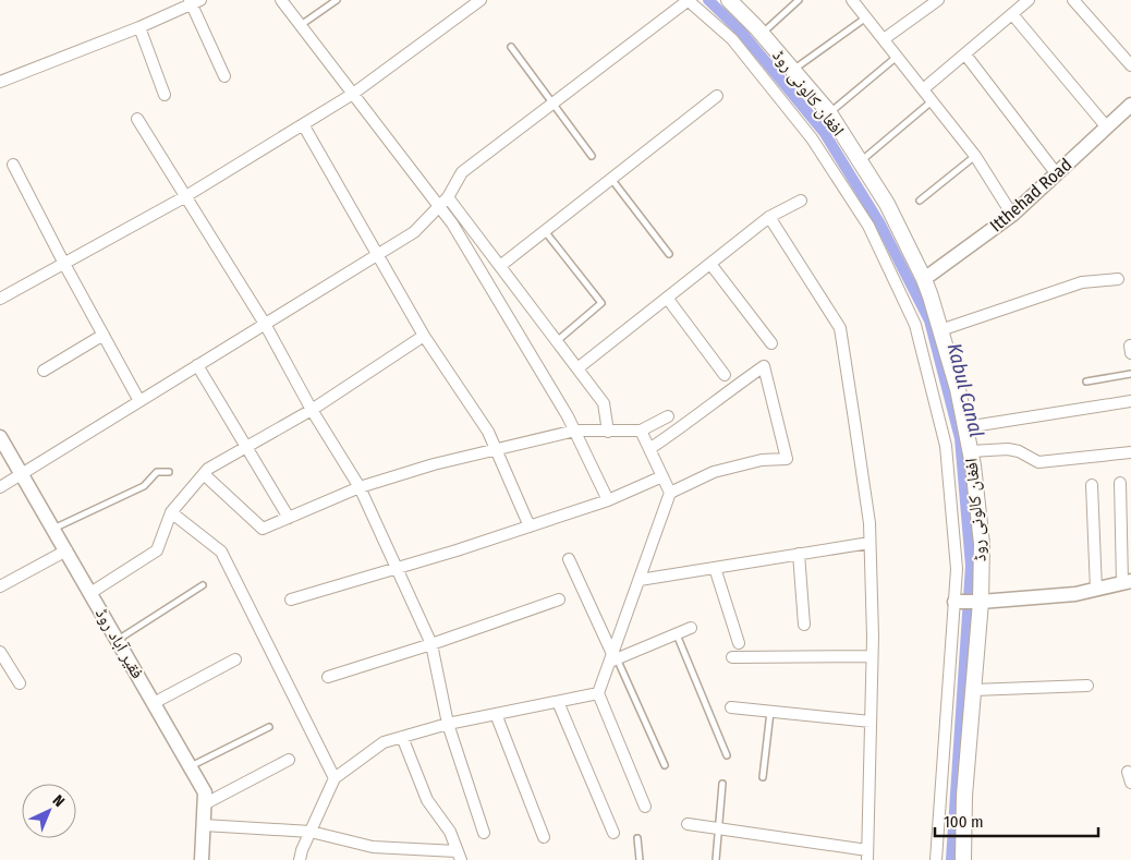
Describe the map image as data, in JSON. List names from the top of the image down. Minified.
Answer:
{"streets":{"main road":["افغان کالونی روڈ"],"street":["Itthehad Road","فقیر آباد روڈ"]},"crossings":[["افغان کالونی روڈ","Itthehad Road"]],"water":["Kabul Canal"],"scale_bar":"100 m","north":"top right"}
